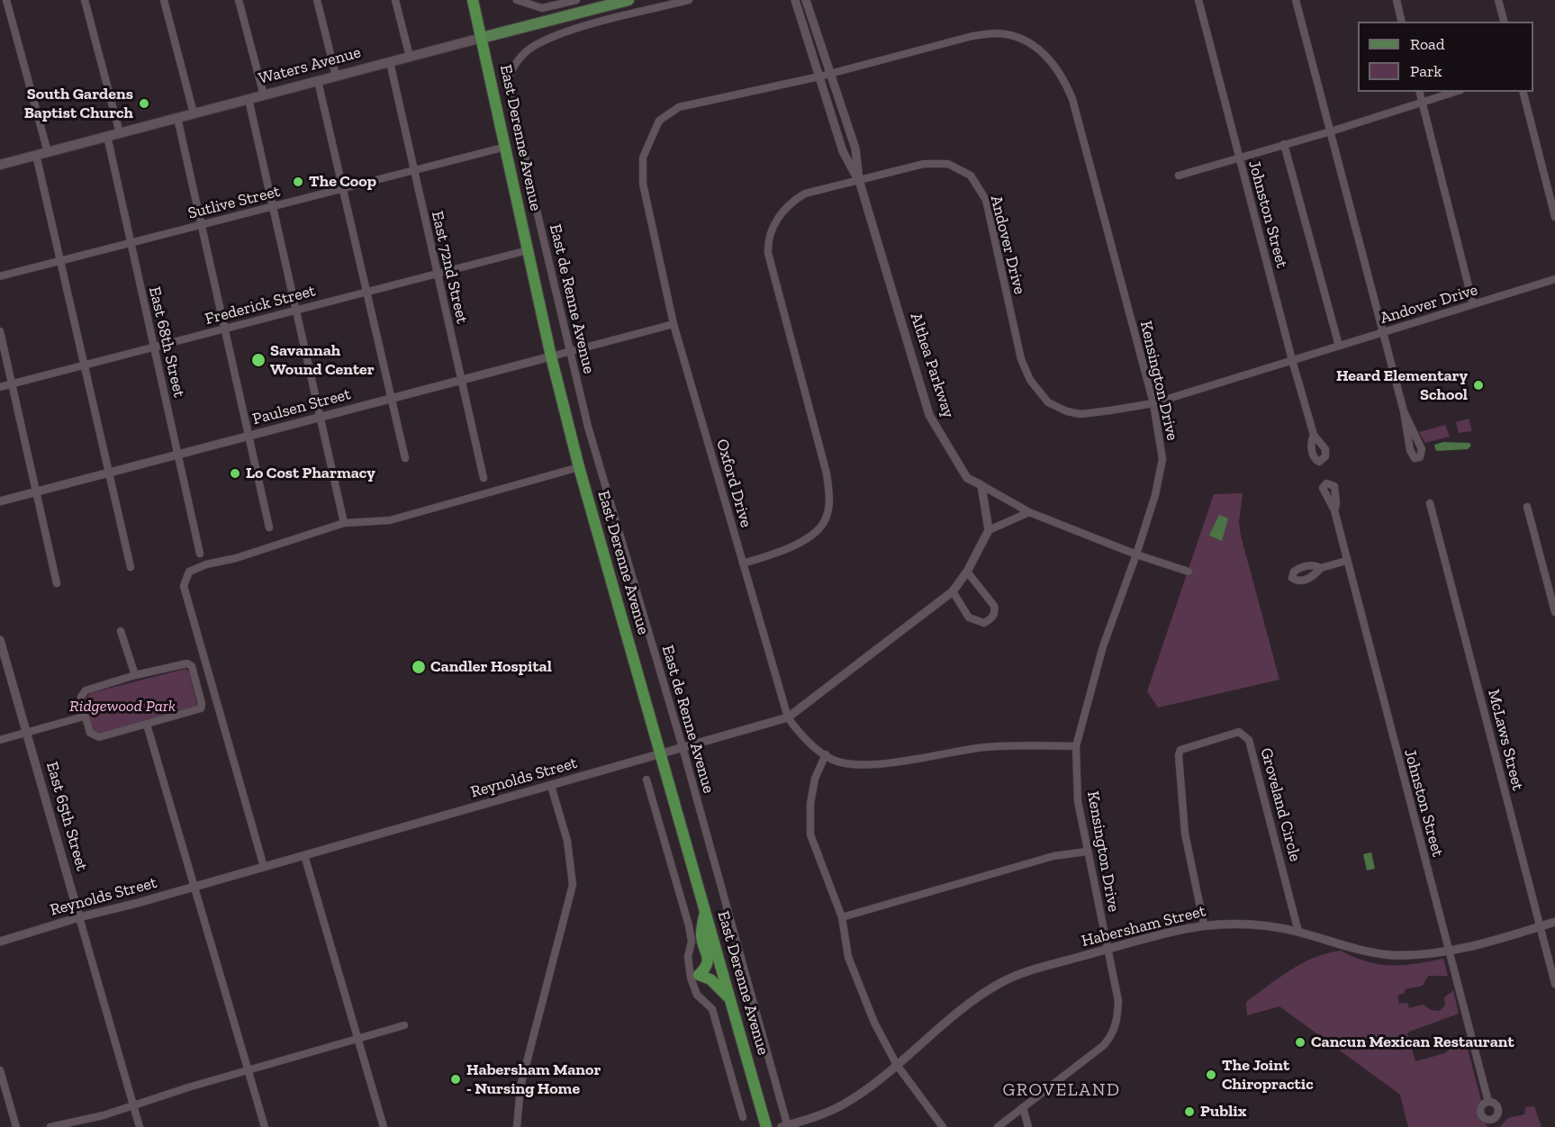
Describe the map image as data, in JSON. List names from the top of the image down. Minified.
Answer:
{"streets":{"highway":["East Derenne Avenue"],"main road":["Waters Avenue"],"street":["Sutlive Street","Johnston Street","Andover Drive","East 72nd Street","East de Renne Avenue","Frederick Street","East 68th Street","Althea Parkway","Kensington Drive","Paulsen Street","Oxford Drive","McLaws Street","Reynolds Street","Groveland Circle","East 65th Street","Habersham Street"]},"crossings":[["Waters Avenue","East Derenne Avenue"],["Waters Avenue","East 72nd Street"],["Waters Avenue","East 68th Street"],["East Derenne Avenue","Sutlive Street"],["East Derenne Avenue","Frederick Street"],["East Derenne Avenue","Paulsen Street"],["East Derenne Avenue","Reynolds Street"],["Sutlive Street","East 72nd Street"],["Sutlive Street","East 68th Street"],["Johnston Street","Andover Drive"],["Johnston Street","Habersham Street"],["Andover Drive","Althea Parkway"],["Andover Drive","Kensington Drive"],["Andover Drive","Oxford Drive"],["East 72nd Street","Frederick Street"],["East 72nd Street","Paulsen Street"],["East de Renne Avenue","Paulsen Street"],["East de Renne Avenue","Reynolds Street"],["East de Renne Avenue","Habersham Street"],["Frederick Street","East 68th Street"],["East 68th Street","Paulsen Street"],["Althea Parkway","Kensington Drive"],["Althea Parkway","Oxford Drive"],["Kensington Drive","Oxford Drive"],["Kensington Drive","Habersham Street"],["Paulsen Street","Oxford Drive"],["Oxford Drive","Reynolds Street"],["McLaws Street","Habersham Street"],["Reynolds Street","East 65th Street"],["Groveland Circle","Habersham Street"]],"districts":["GROVELAND"],"parks":["Ridgewood Park"],"places":["South Gardens Baptist Church","The Coop","Savannah Wound Center","Heard Elementary School","Lo Cost Pharmacy","Candler Hospital","Cancun Mexican Restaurant","The Joint Chiropractic","Habersham Manor - Nursing Home","Publix"],"legend":["Road","Park"]}
